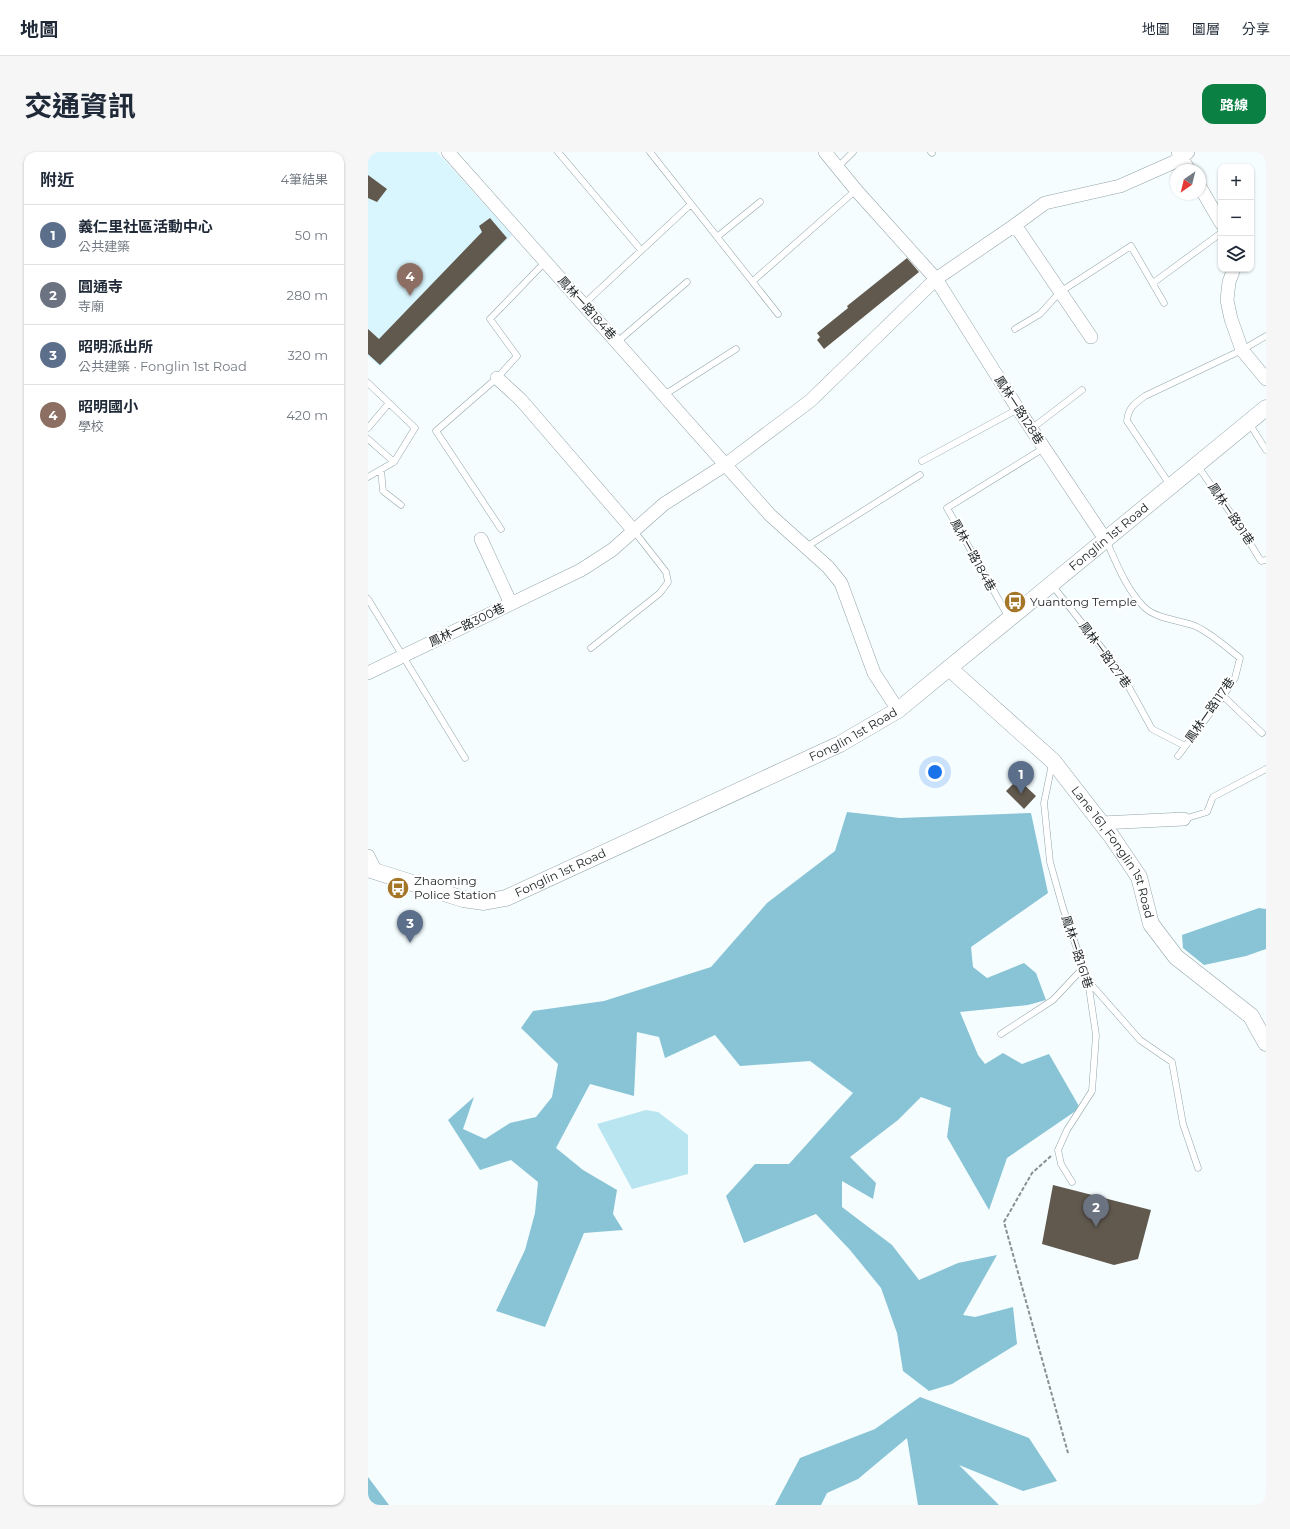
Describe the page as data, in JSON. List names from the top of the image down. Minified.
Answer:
{"streets":{"street":["鳳林一路184巷","鳳林一路128巷","Fonglin 1st Road","鳳林一路300巷","Lane 161, Fonglin 1st Road"],"lane":["鳳林一路91巷","鳳林一路127巷","鳳林一路117巷","鳳林一路161巷"]},"crossings":[["鳳林一路184巷","鳳林一路128巷"],["鳳林一路184巷","Fonglin 1st Road"],["鳳林一路128巷","Fonglin 1st Road"],["鳳林一路128巷","鳳林一路117巷"],["鳳林一路91巷","Fonglin 1st Road"],["Fonglin 1st Road","鳳林一路127巷"],["Fonglin 1st Road","鳳林一路117巷"],["Fonglin 1st Road","Lane 161, Fonglin 1st Road"],["鳳林一路127巷","鳳林一路117巷"],["Lane 161, Fonglin 1st Road","鳳林一路161巷"]],"places":{"bus stop":["Yuantong Temple","Zhaoming Police Station"]},"north":"bottom left","page":{"header":"地圖","nav":["地圖","圖層","分享"],"title":"交通資訊","buttons":"路線","heading":["附近","4筆結果"],"map_buttons":["+","−"],"list":[{"mark":"1","name":"義仁里社區活動中心","note":"公共建築","value":"50 m"},{"mark":"2","name":"圓通寺","note":"寺廟","value":"280 m"},{"mark":"3","name":"昭明派出所","note":"公共建築 · Fonglin 1st Road","value":"320 m"},{"mark":"4","name":"昭明國小","note":"學校","value":"420 m"}],"pins":["4","1","3","2"]}}
